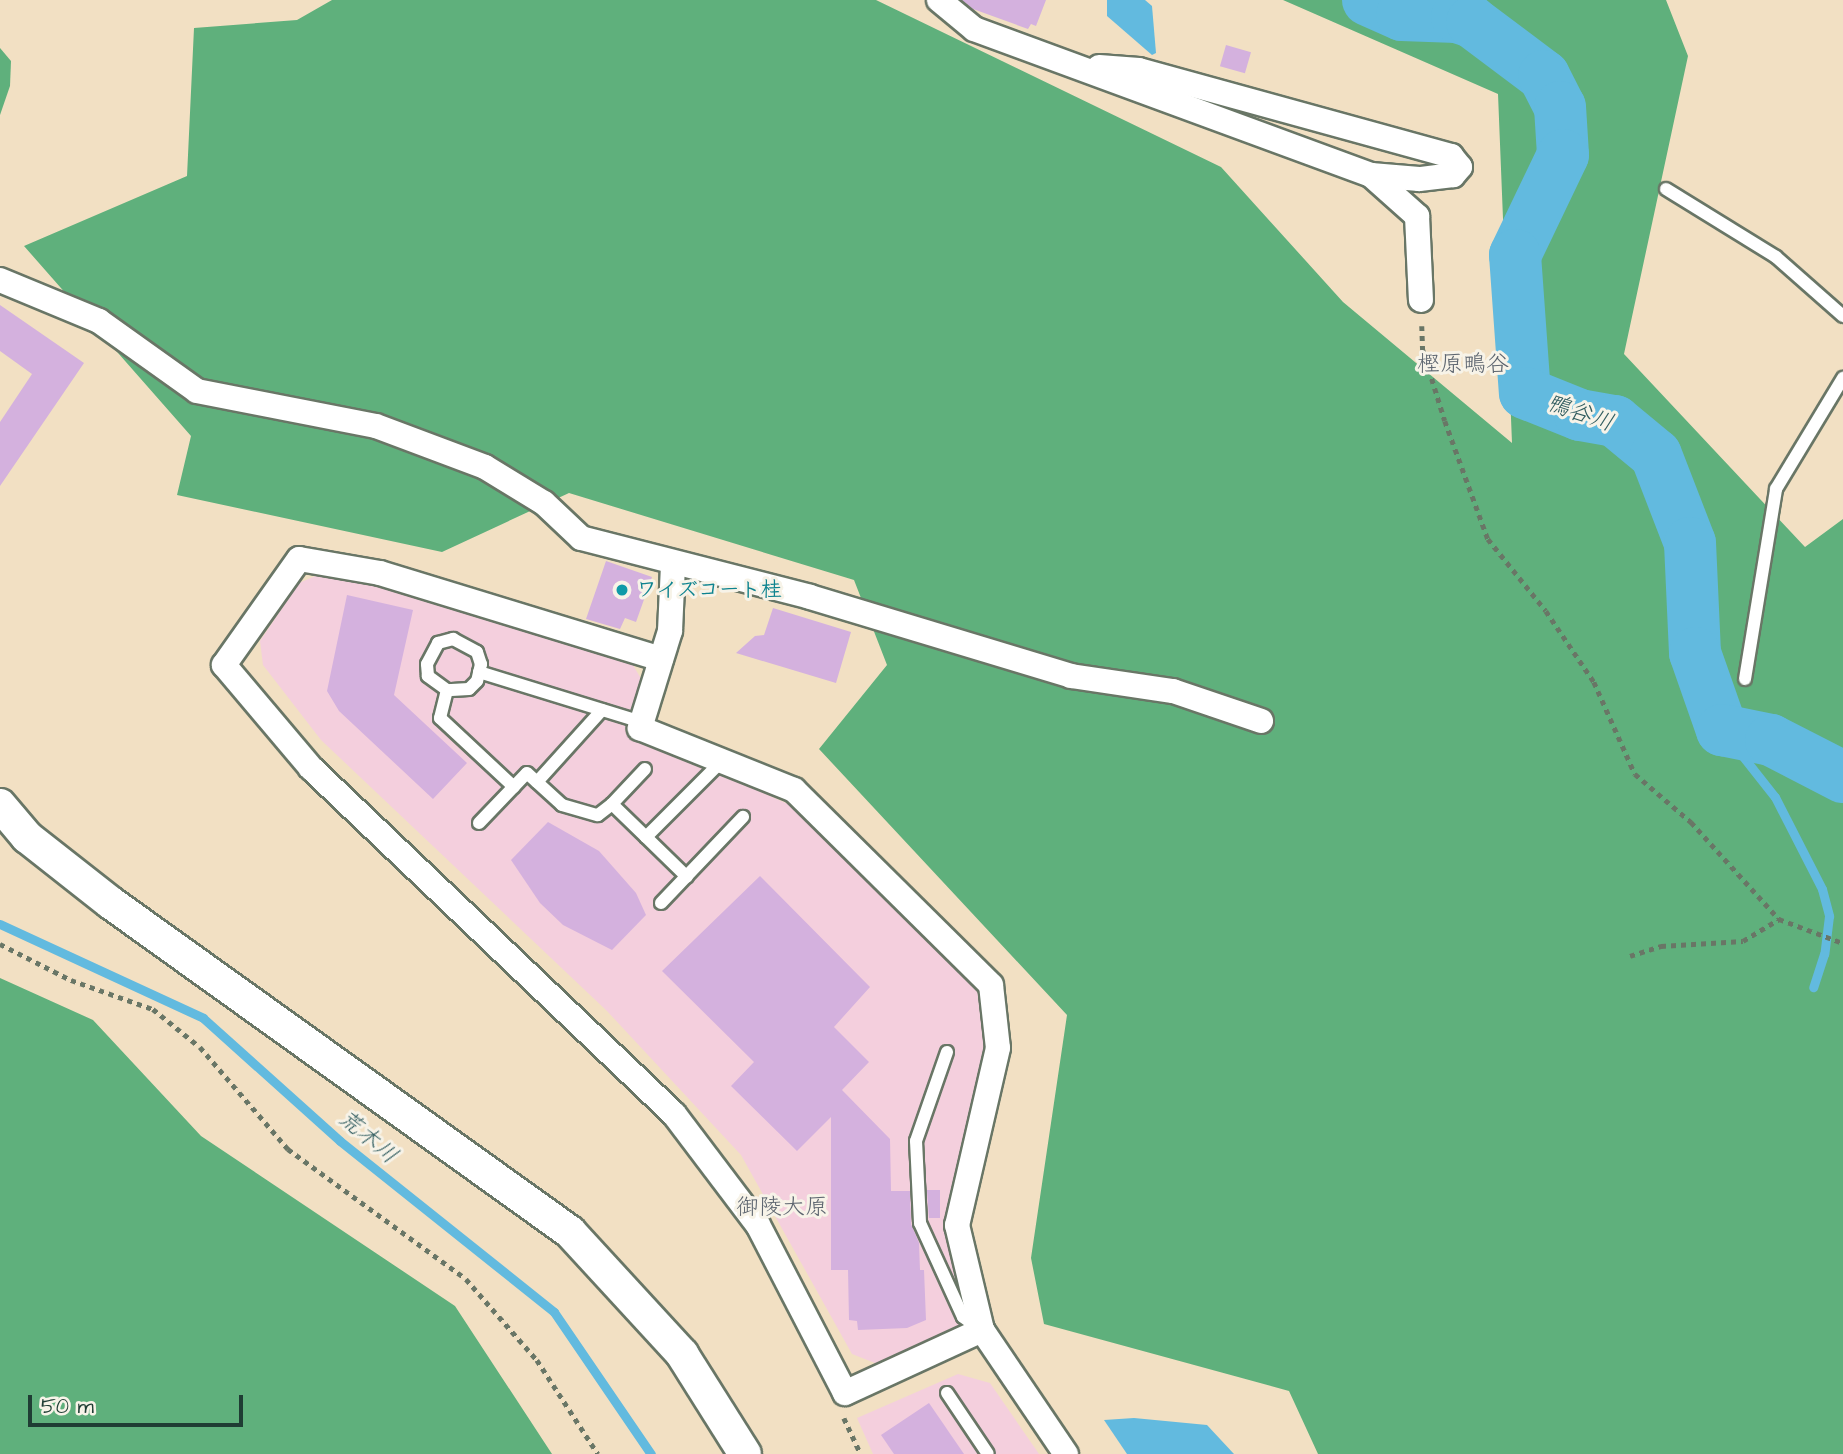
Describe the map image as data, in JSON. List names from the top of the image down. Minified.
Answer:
{"districts":["樫原鴫谷","御陵大原"],"water":["鴨谷川","荒木川"],"places":["ワイズコート桂"],"scale_bar":"50 m"}
